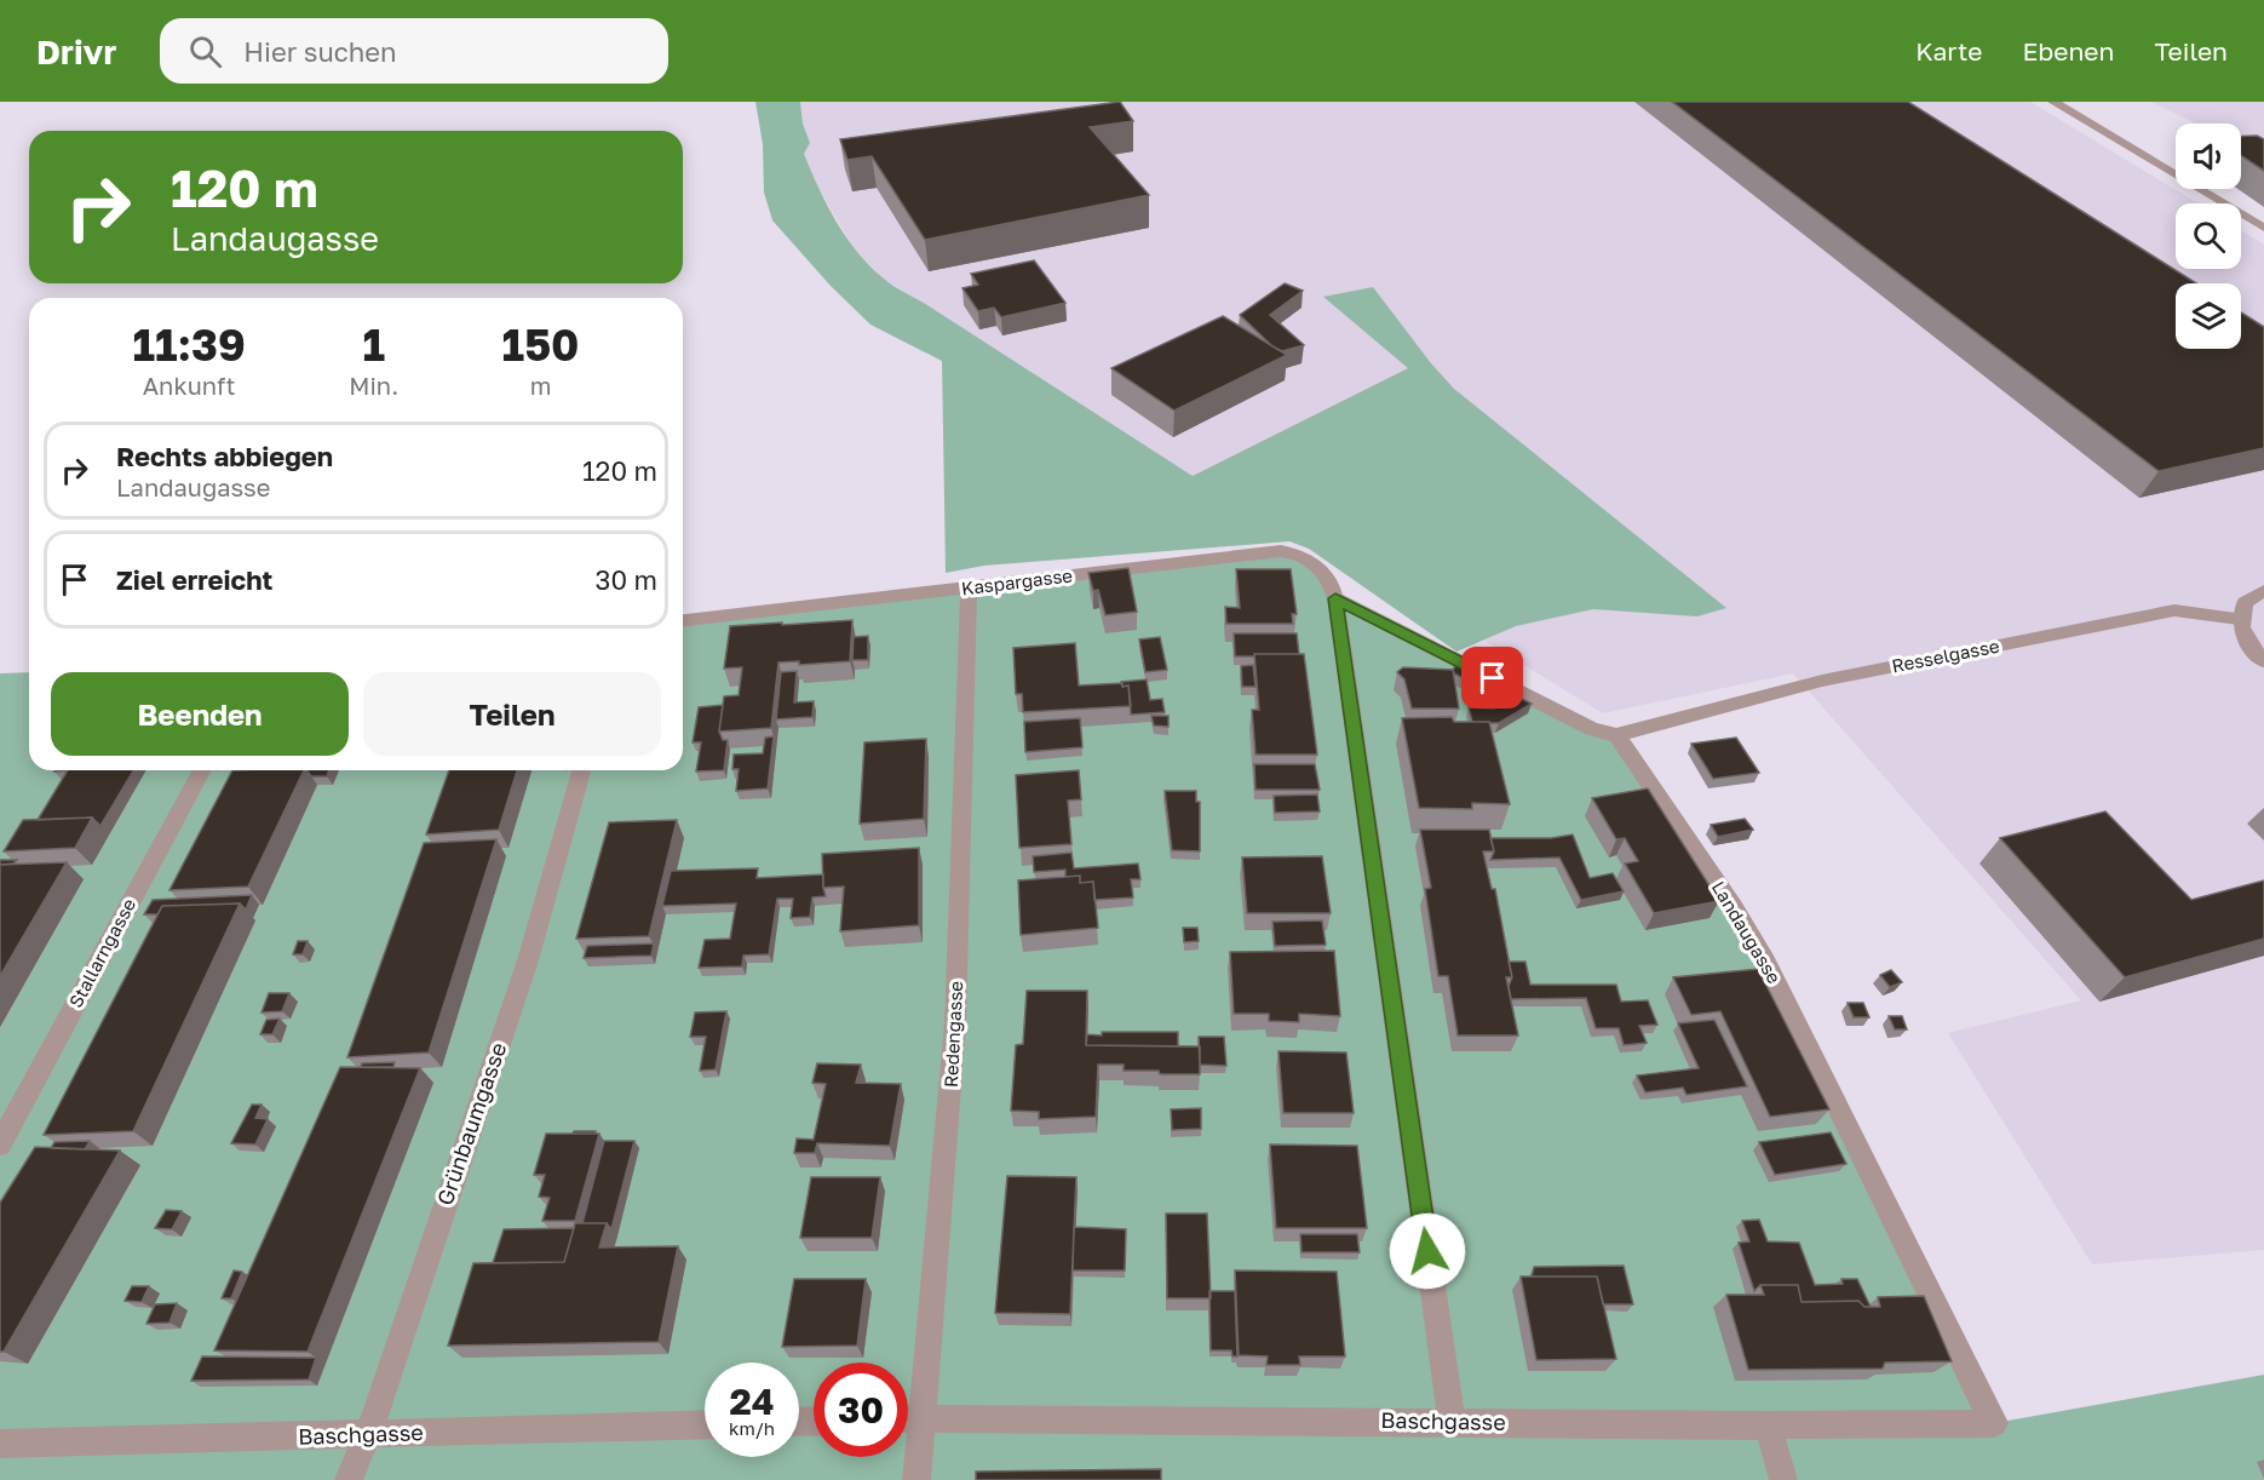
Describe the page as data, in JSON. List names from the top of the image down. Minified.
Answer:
{"streets":{"street":["Kaspargasse","Resselgasse","Landaugasse","Stallarngasse","Redengasse","Grünbaumgasse","Baschgasse"]},"crossings":[["Kaspargasse","Redengasse"],["Resselgasse","Landaugasse"],["Landaugasse","Baschgasse"],["Redengasse","Baschgasse"],["Grünbaumgasse","Baschgasse"]],"page":{"header":"Drivr","search":"Hier suchen","nav":["Karte","Ebenen","Teilen"],"turn":["120 m","Landaugasse"],"eta":["11:39","Ankunft","1","Min.","150","m"],"list":[{"name":"Rechts abbiegen","note":"Landaugasse","value":"120 m"},{"name":"Ziel erreicht","value":"30 m"}],"buttons":["Beenden","Teilen"],"speed":"24 km/h","limit":"30"}}
